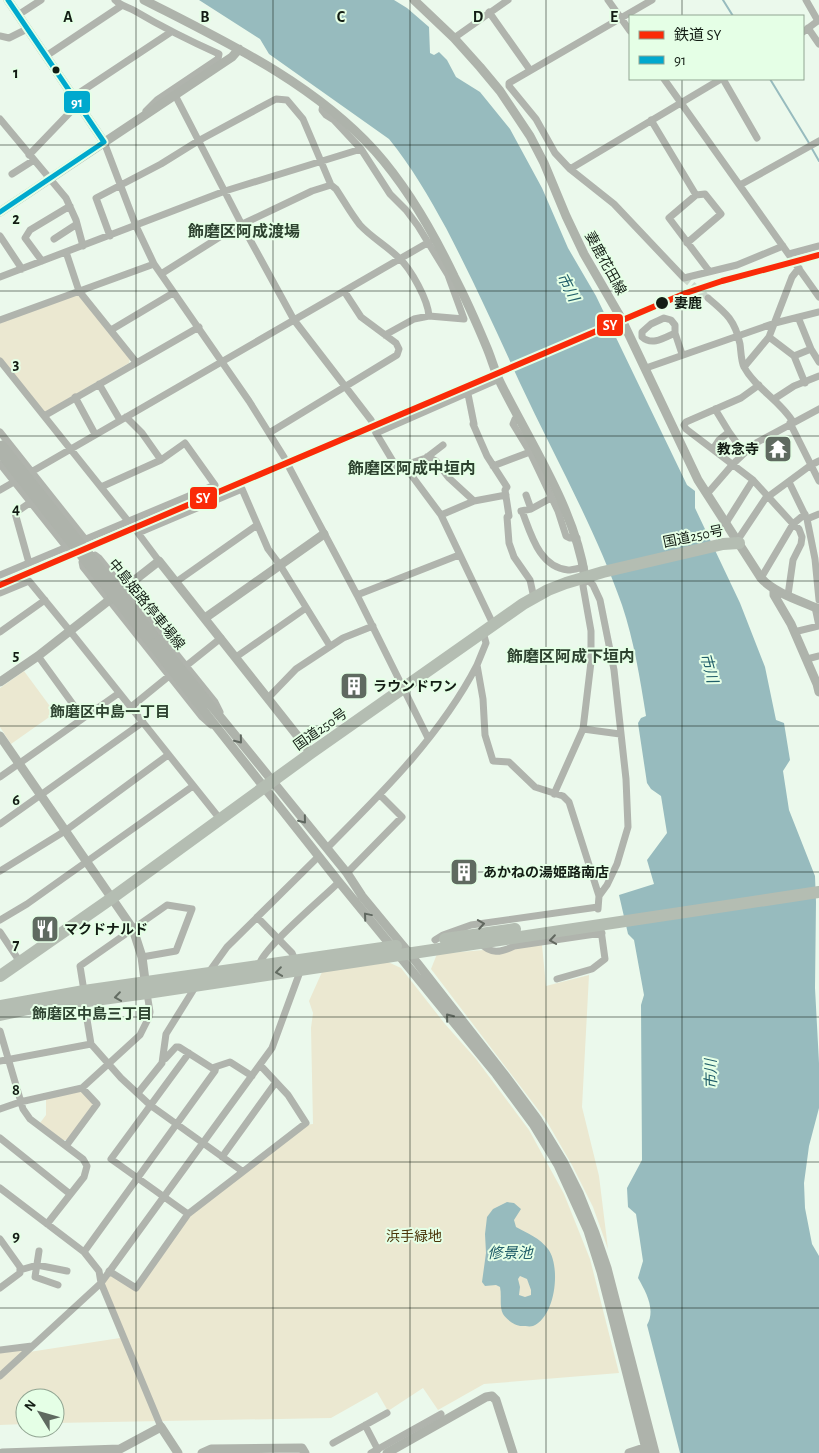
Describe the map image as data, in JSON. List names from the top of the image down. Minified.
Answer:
{"streets":{"highway":["国道250号"],"street":["妻鹿花田線","中島姫路停車場線"]},"crossings":[["妻鹿花田線","国道250号"],["国道250号","中島姫路停車場線"]],"districts":["飾磨区阿成渡場","飾磨区阿成中垣内","飾磨区阿成下垣内","飾磨区中島一丁目","飾磨区中島三丁目"],"water":["市川","修景池"],"parks":["浜手緑地"],"places":{"other":["妻鹿"],"temple":["教念寺"],"building":["ラウンドワン","あかねの湯姫路南店"],"restaurant":["マクドナルド"]},"lines":["transit line 91","rail line SY"],"legend":["鉄道 SY","91"],"north":"top left","grid":{"columns":["A","B","C","D","E"],"rows":["1","2","3","4","5","6","7","8","9"]}}
